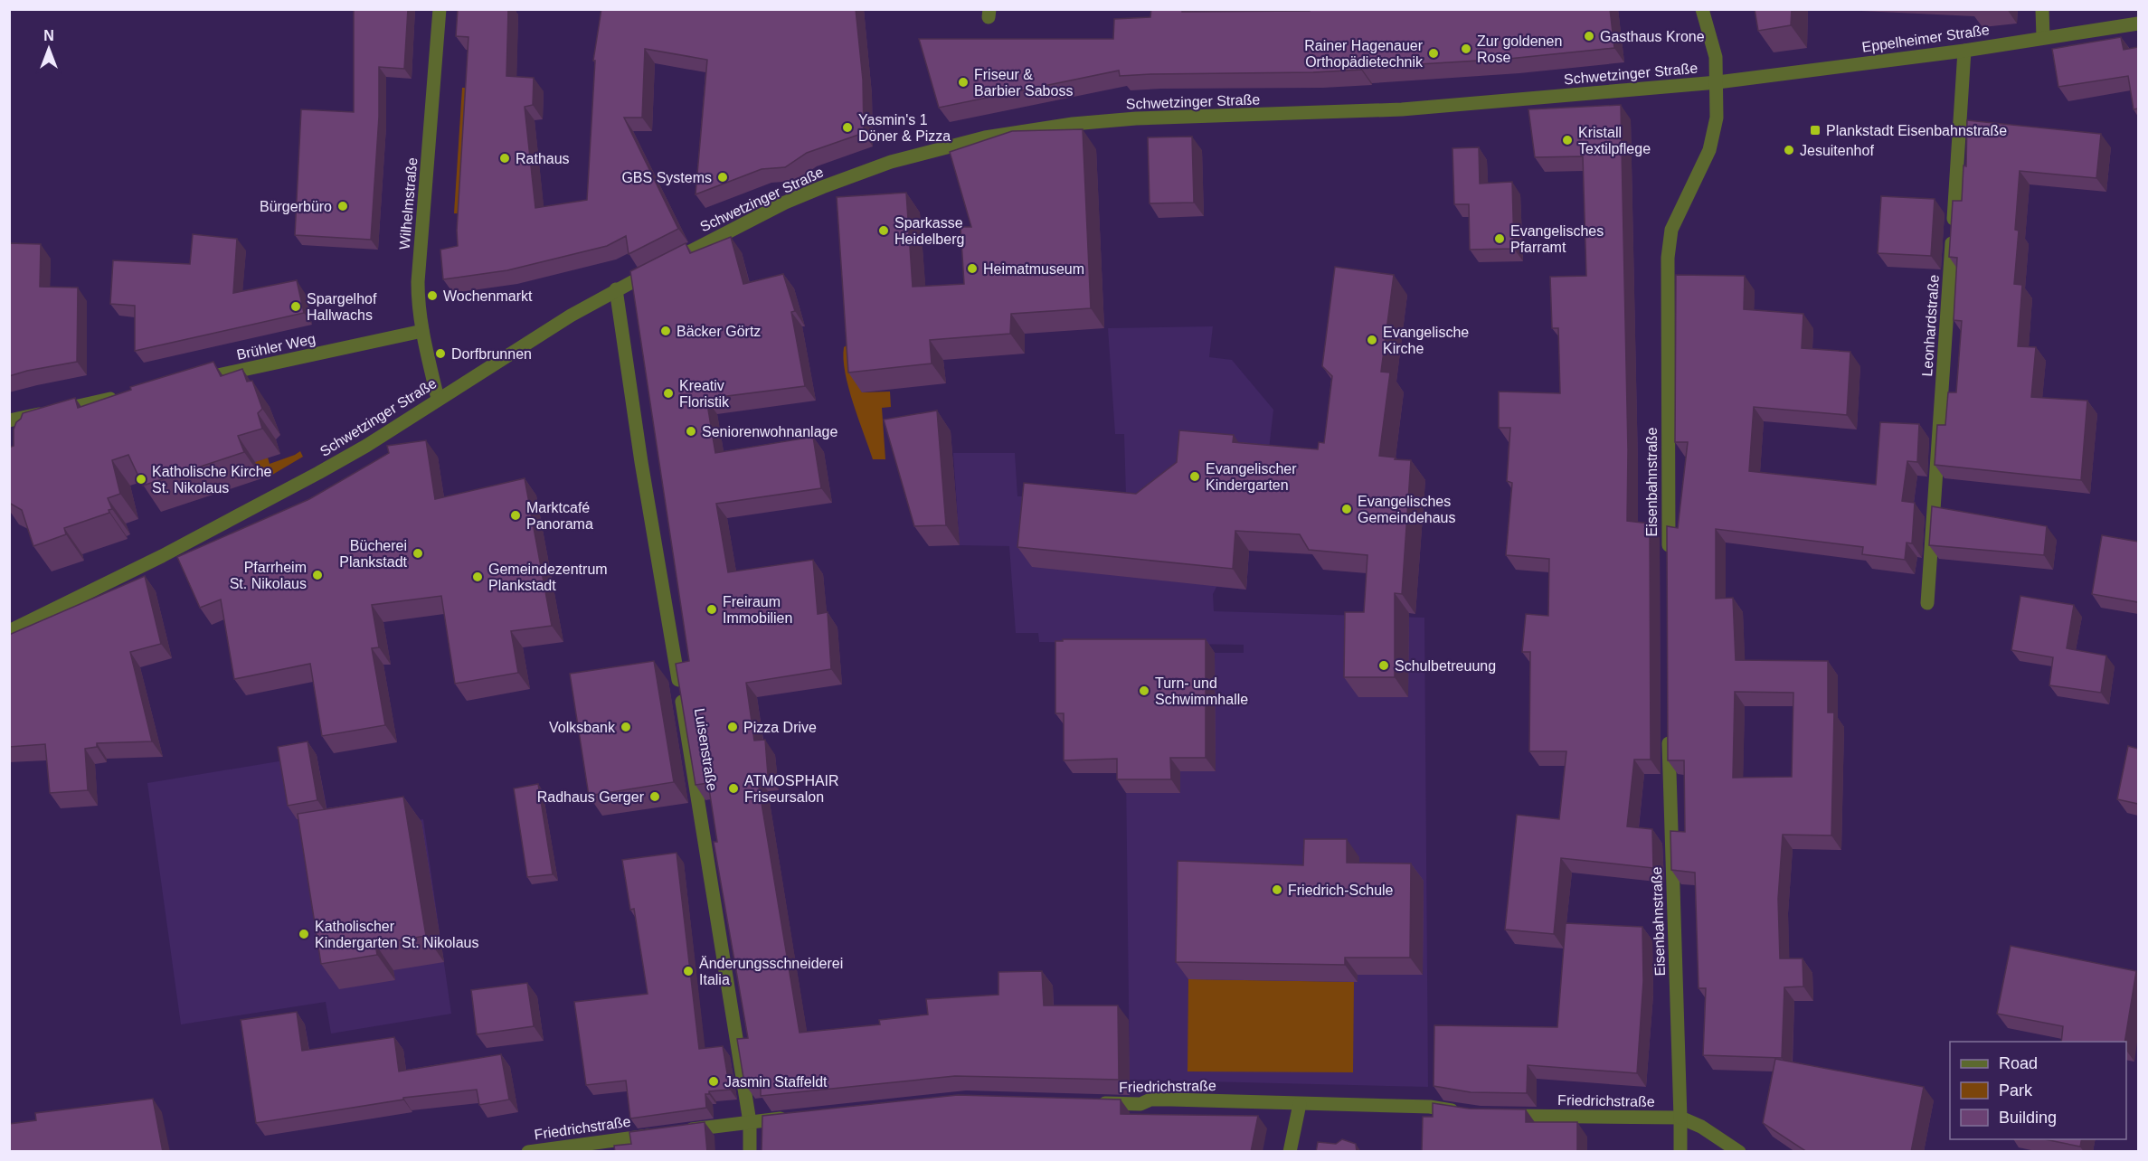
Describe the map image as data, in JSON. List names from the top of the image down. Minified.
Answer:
{"streets":{"street":["Eppelheimer Straße","Schwetzinger Straße","Wilhelmstraße","Leonhardstraße","Brühler Weg","Eisenbahnstraße","Luisenstraße","Friedrichstraße"]},"crossings":[["Eppelheimer Straße","Schwetzinger Straße"],["Eppelheimer Straße","Leonhardstraße"],["Eppelheimer Straße","Eisenbahnstraße"],["Schwetzinger Straße","Wilhelmstraße"],["Schwetzinger Straße","Eisenbahnstraße"],["Schwetzinger Straße","Luisenstraße"],["Wilhelmstraße","Brühler Weg"],["Eisenbahnstraße","Friedrichstraße"],["Luisenstraße","Friedrichstraße"]],"places":{"other":["Gasthaus Krone","Zur goldenen Rose","Rainer Hagenauer Orthopädietechnik","Friseur & Barbier Saboss","Yasmin's 1 Döner & Pizza","Kristall Textilpflege","Jesuitenhof","Rathaus","GBS Systems","Bürgerbüro","Sparkasse Heidelberg","Evangelisches Pfarramt","Heimatmuseum","Wochenmarkt","Spargelhof Hallwachs","Bäcker Görtz","Evangelische Kirche","Dorfbrunnen","Kreativ Floristik","Seniorenwohnanlage","Evangelischer Kindergarten","Katholische Kirche St. Nikolaus","Evangelisches Gemeindehaus","Marktcafé Panorama","Bücherei Plankstadt","Pfarrheim St. Nikolaus","Gemeindezentrum Plankstadt","Freiraum Immobilien","Schulbetreuung","Turn- und Schwimmhalle","Volksbank","Pizza Drive","ATMOSPHAIR Friseursalon","Radhaus Gerger","Friedrich-Schule","Katholischer Kindergarten St. Nikolaus","Änderungsschneiderei Italia","Jasmin Staffeldt"],"transit":["Plankstadt Eisenbahnstraße"]},"legend":["Road","Park","Building"],"north":"top"}
